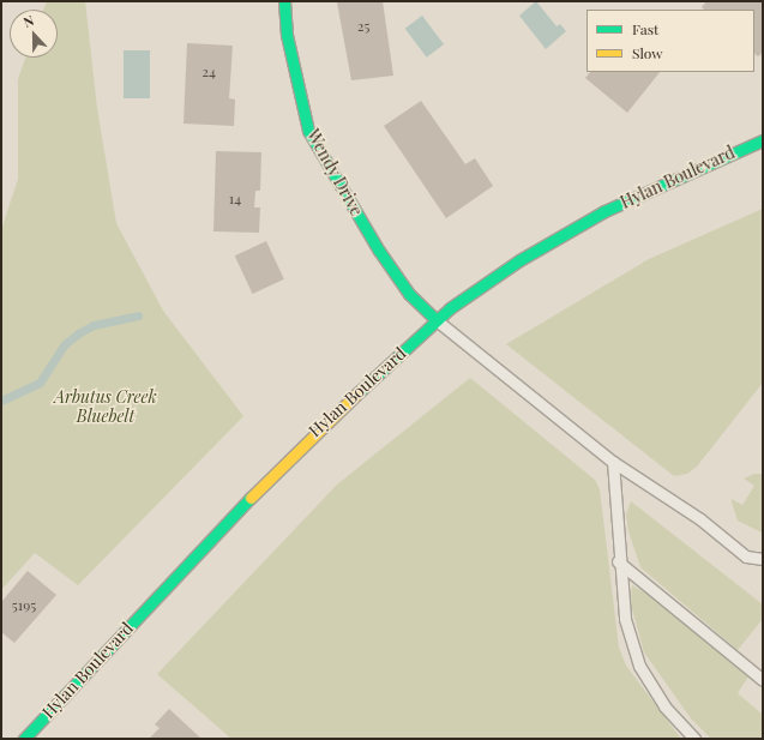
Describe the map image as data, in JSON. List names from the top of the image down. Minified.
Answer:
{"streets":{"main road":["Wendy Drive","Hylan Boulevard"]},"crossings":[["Wendy Drive","Hylan Boulevard"]],"parks":["Arbutus Creek Bluebelt"],"house_numbers":["25","24","14","5195"],"legend":["Fast","Slow"],"north":"top"}
